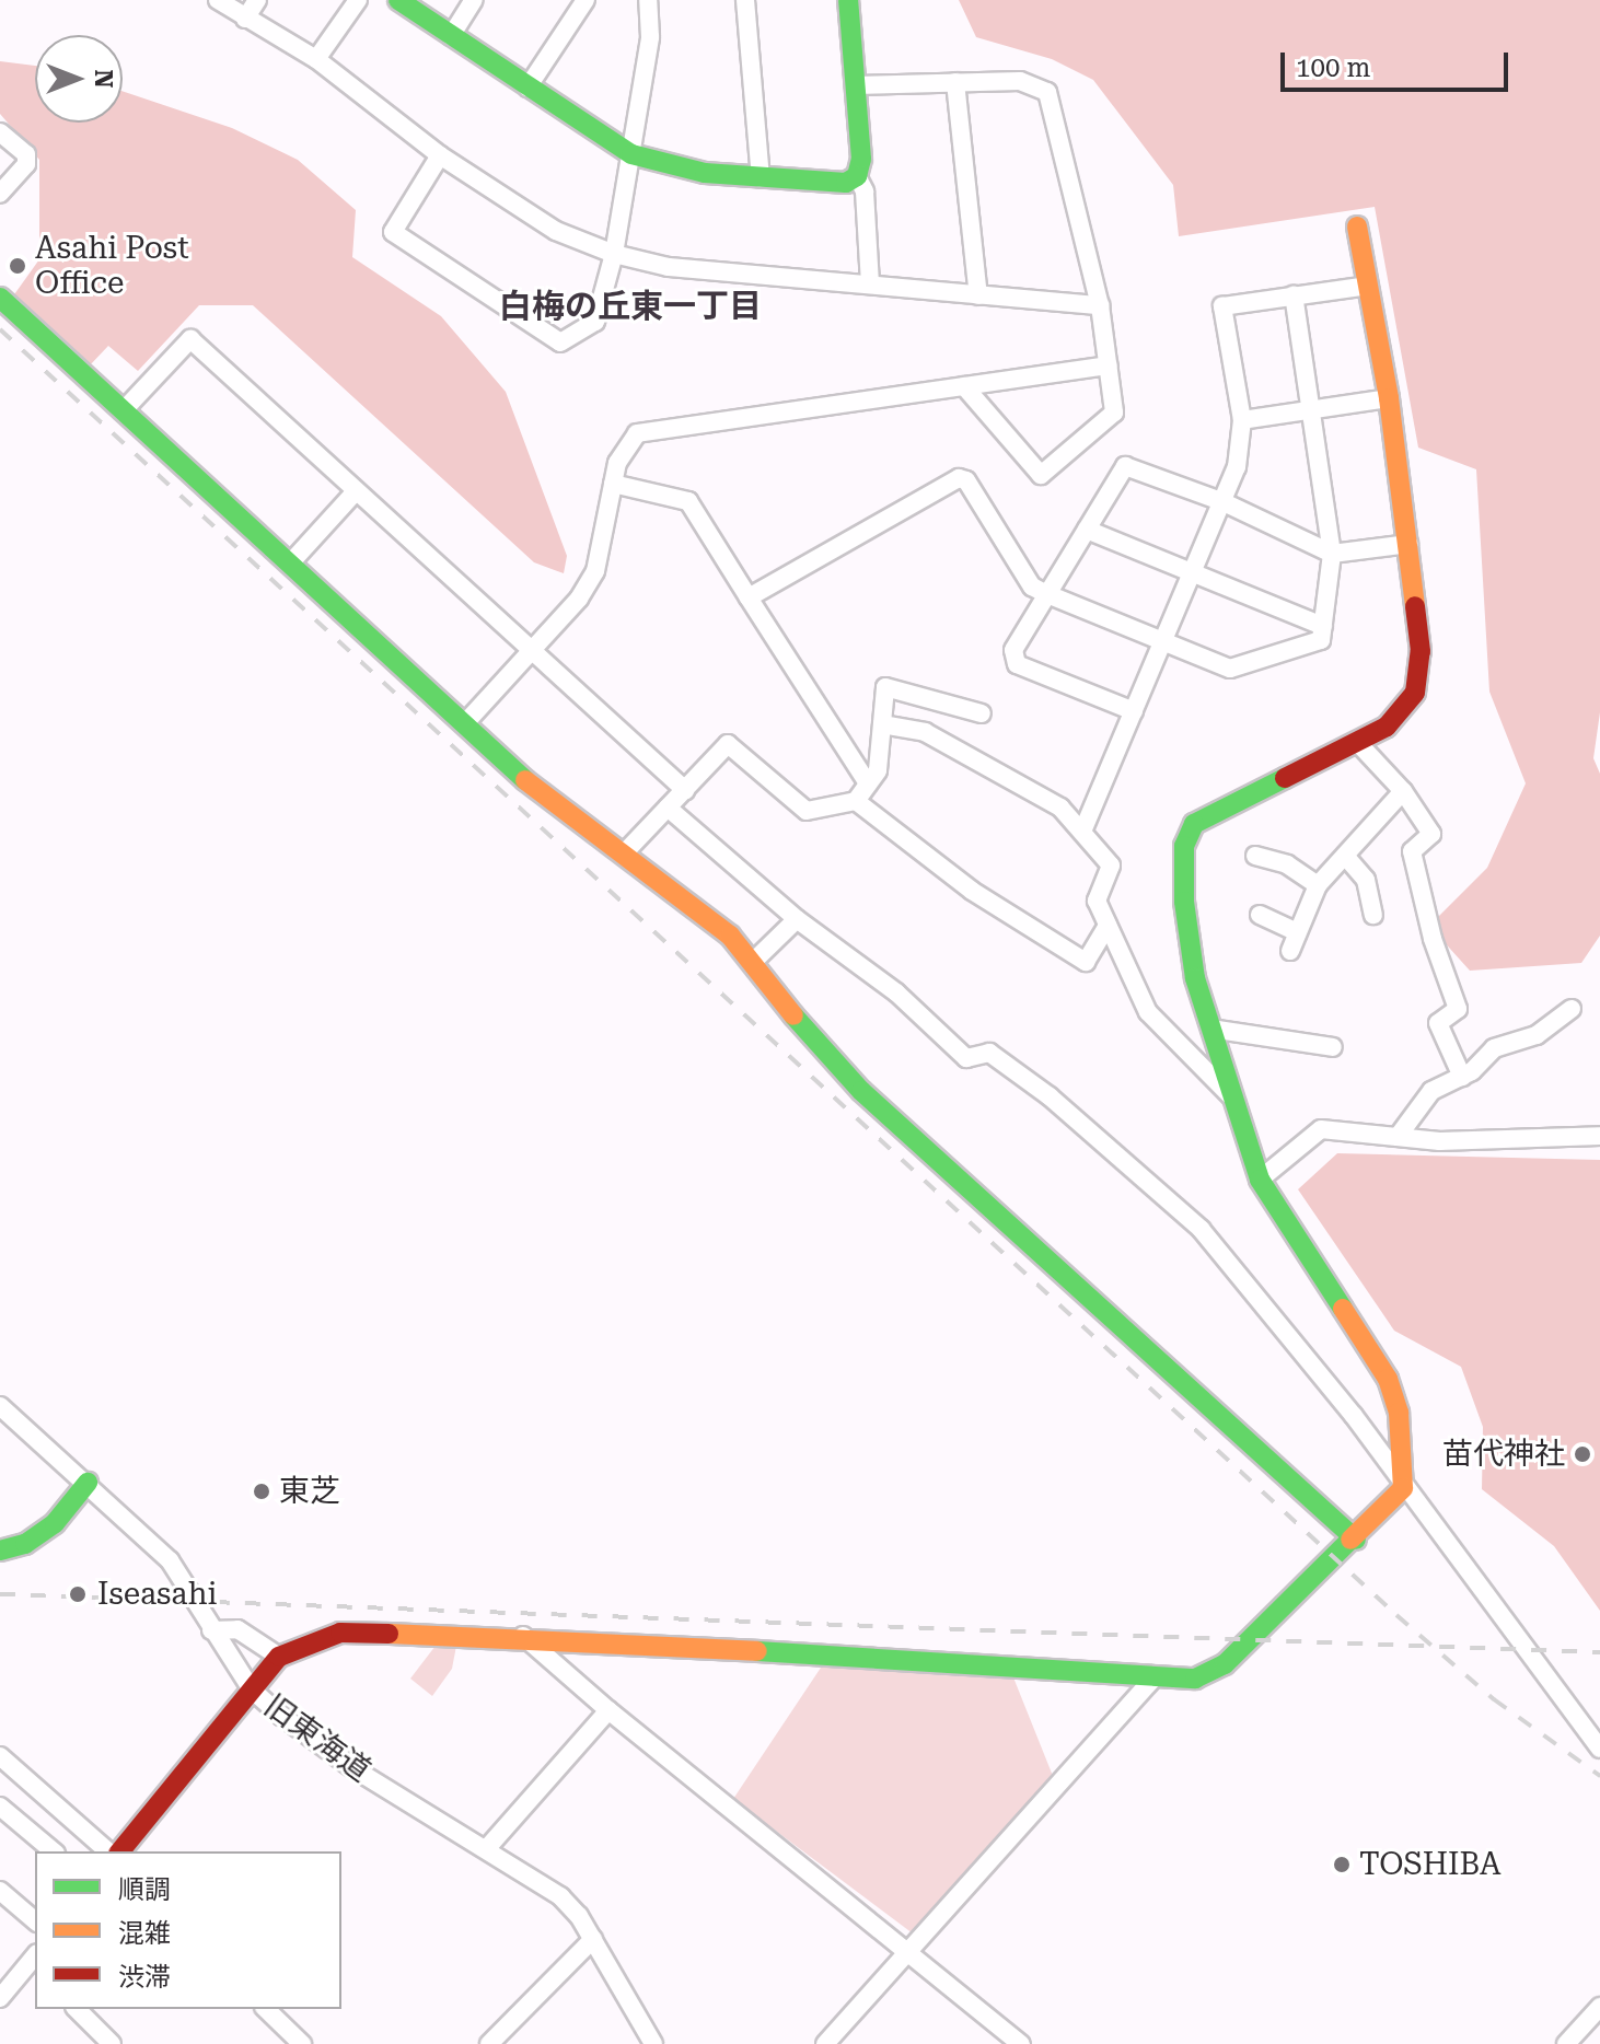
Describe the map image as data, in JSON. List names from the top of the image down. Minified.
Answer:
{"streets":{"street":["旧東海道"]},"districts":["白梅の丘東一丁目"],"places":["Asahi Post Office","苗代神社","東芝","Iseasahi","TOSHIBA"],"legend":["順調","混雑","渋滞"],"scale_bar":"100 m","north":"right"}
